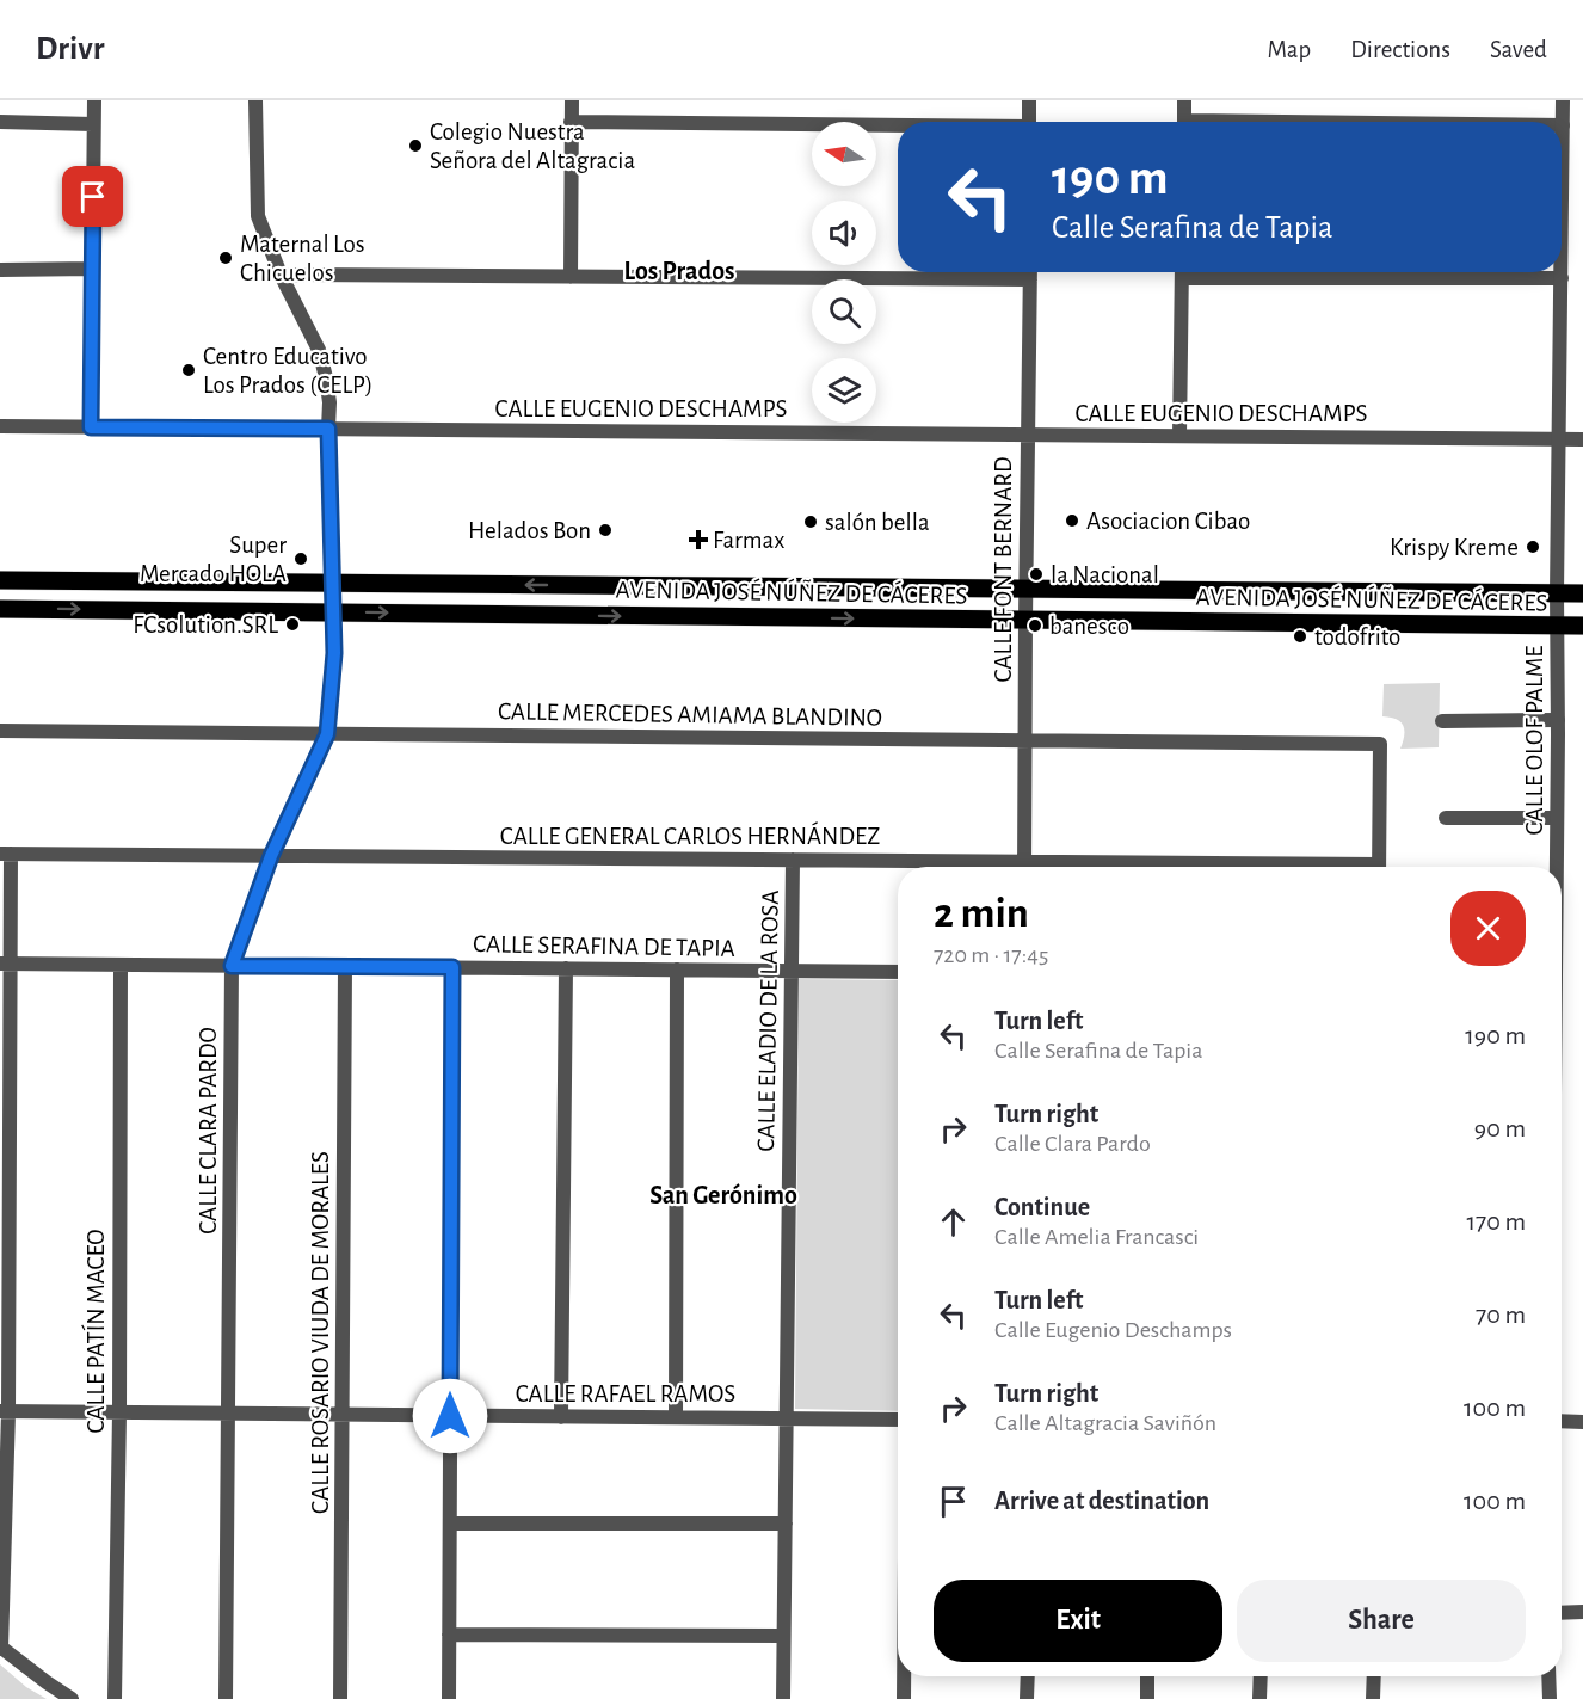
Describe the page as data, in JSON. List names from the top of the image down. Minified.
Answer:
{"streets":{"main road":["AVENIDA JOSÉ NÚÑEZ DE CÁCERES"],"street":["CALLE EUGENIO DESCHAMPS","CALLE FONT BERNARD","CALLE MERCEDES AMIAMA BLANDINO","CALLE OLOF PALME","CALLE GENERAL CARLOS HERNÁNDEZ","CALLE SERAFINA DE TAPIA","CALLE ELADIO DE LA ROSA","CALLE CLARA PARDO","CALLE PATÍN MACEO","CALLE ROSARIO VIUDA DE MORALES","CALLE RAFAEL RAMOS"]},"crossings":[["CALLE EUGENIO DESCHAMPS","CALLE FONT BERNARD"],["CALLE EUGENIO DESCHAMPS","CALLE OLOF PALME"],["CALLE EUGENIO DESCHAMPS","CALLE CLARA PARDO"],["CALLE FONT BERNARD","AVENIDA JOSÉ NÚÑEZ DE CÁCERES"],["CALLE FONT BERNARD","CALLE MERCEDES AMIAMA BLANDINO"],["AVENIDA JOSÉ NÚÑEZ DE CÁCERES","CALLE OLOF PALME"],["AVENIDA JOSÉ NÚÑEZ DE CÁCERES","CALLE CLARA PARDO"],["CALLE MERCEDES AMIAMA BLANDINO","CALLE CLARA PARDO"],["CALLE GENERAL CARLOS HERNÁNDEZ","CALLE ELADIO DE LA ROSA"],["CALLE GENERAL CARLOS HERNÁNDEZ","CALLE CLARA PARDO"],["CALLE SERAFINA DE TAPIA","CALLE ELADIO DE LA ROSA"],["CALLE SERAFINA DE TAPIA","CALLE CLARA PARDO"],["CALLE SERAFINA DE TAPIA","CALLE PATÍN MACEO"],["CALLE SERAFINA DE TAPIA","CALLE ROSARIO VIUDA DE MORALES"],["CALLE ELADIO DE LA ROSA","CALLE RAFAEL RAMOS"],["CALLE CLARA PARDO","CALLE RAFAEL RAMOS"],["CALLE PATÍN MACEO","CALLE RAFAEL RAMOS"],["CALLE ROSARIO VIUDA DE MORALES","CALLE RAFAEL RAMOS"]],"districts":["Los Prados","San Gerónimo"],"places":{"other":["Colegio Nuestra Señora del Altagracia","Maternal Los Chicuelos","Centro Educativo Los Prados (CELP)","Asociacion Cibao","salón bella","Helados Bon","Krispy Kreme","Super Mercado HOLA","la Nacional","FCsolution.SRL","banesco","todofrito"],"health":["Farmax"]},"north":"left","page":{"header":"Drivr","nav":["Map","Directions","Saved"],"turn":["190 m","Calle Serafina de Tapia"],"heading":["2 min","720 m · 17:45"],"list":[{"name":"Turn left","note":"Calle Serafina de Tapia","value":"190 m"},{"name":"Turn right","note":"Calle Clara Pardo","value":"90 m"},{"name":"Continue","note":"Calle Amelia Francasci","value":"170 m"},{"name":"Turn left","note":"Calle Eugenio Deschamps","value":"70 m"},{"name":"Turn right","note":"Calle Altagracia Saviñón","value":"100 m"},{"name":"Arrive at destination","value":"100 m"}],"buttons":["Exit","Share"]}}
